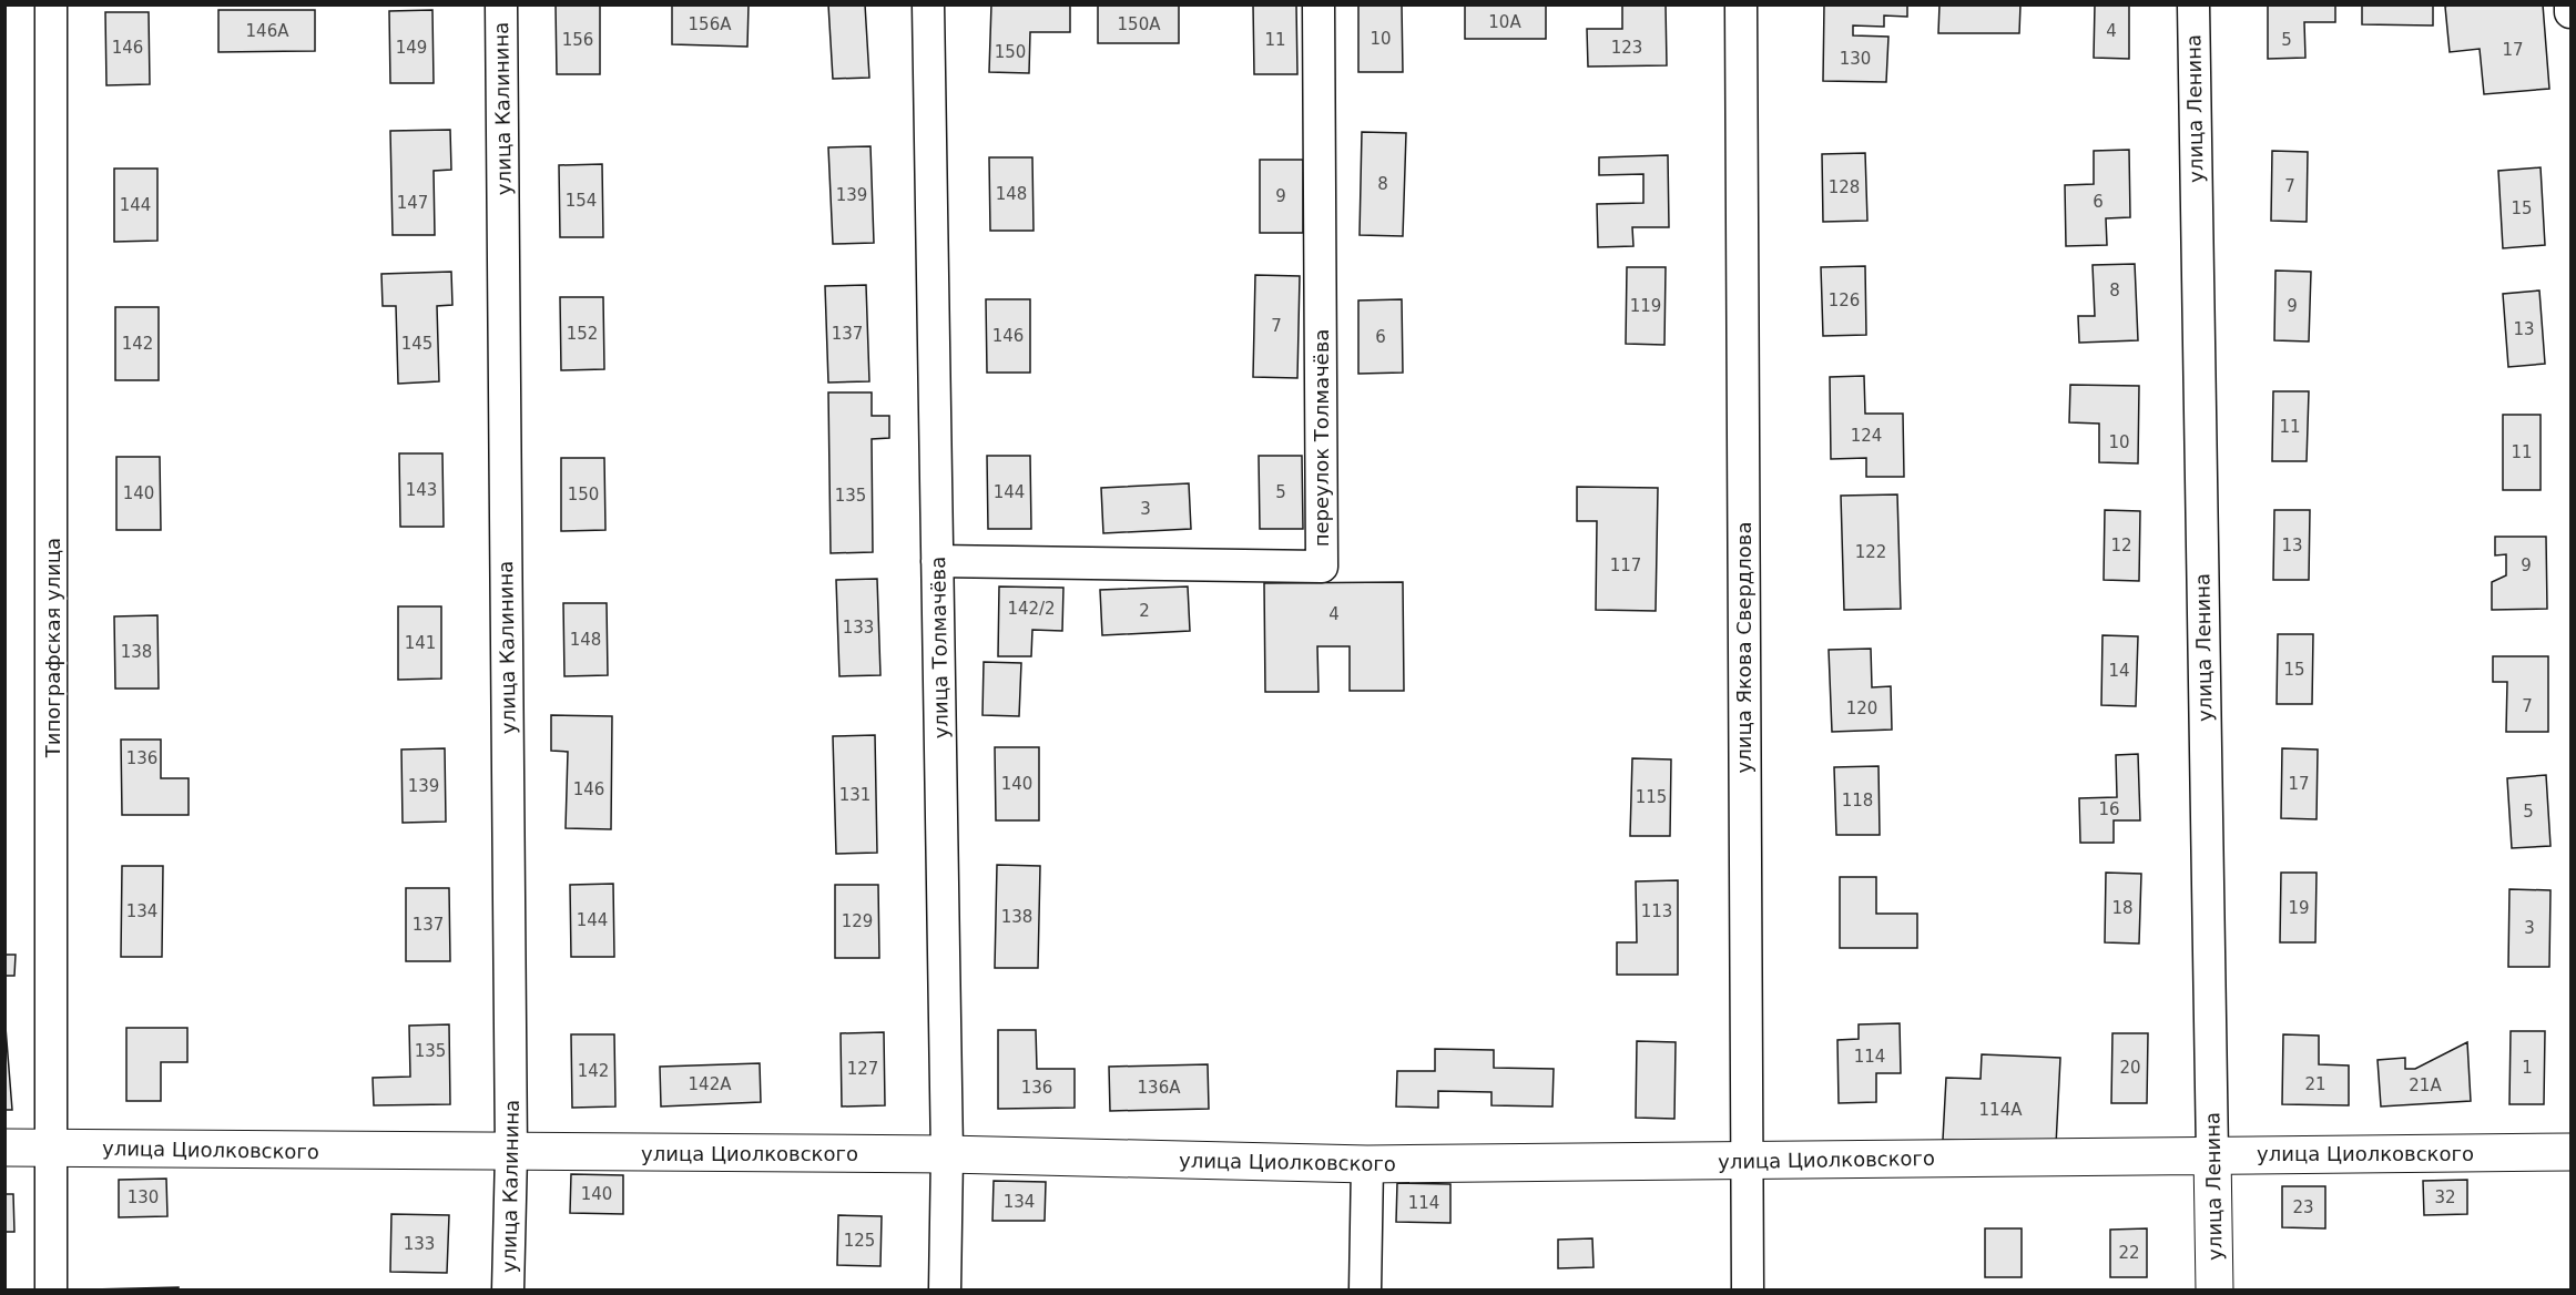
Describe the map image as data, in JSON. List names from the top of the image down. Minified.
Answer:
{"streets":{"main road":["улица Ленина","улица Циолковского"],"street":["улица Калинина","переулок Толмачёва","Типографская улица","улица Толмачёва","улица Якова Свердлова"]},"crossings":[["улица Калинина","улица Циолковского"],["улица Ленина","улица Циолковского"],["переулок Толмачёва","улица Толмачёва"],["Типографская улица","улица Циолковского"],["улица Толмачёва","улица Циолковского"],["улица Якова Свердлова","улица Циолковского"]],"house_numbers":["10А","156А","150А","146А","4","10","156","11","5","146","149","123","17","150","130","8","7","128","148","139","9","154","6","147","144","15","8","126","119","9","7","13","152","137","146","6","142","145","11","124","10","11","143","144","5","140","150","135","3","12","13","122","117","9","142/2","2","4","133","148","141","138","15","14","7","120","136","140","17","139","146","131","115","118","16","5","18","19","134","113","138","144","129","137","3","135","114","20","1","127","142","142А","21","21А","136","136А","114А","140","130","32","134","114","23","125","133","22"]}
